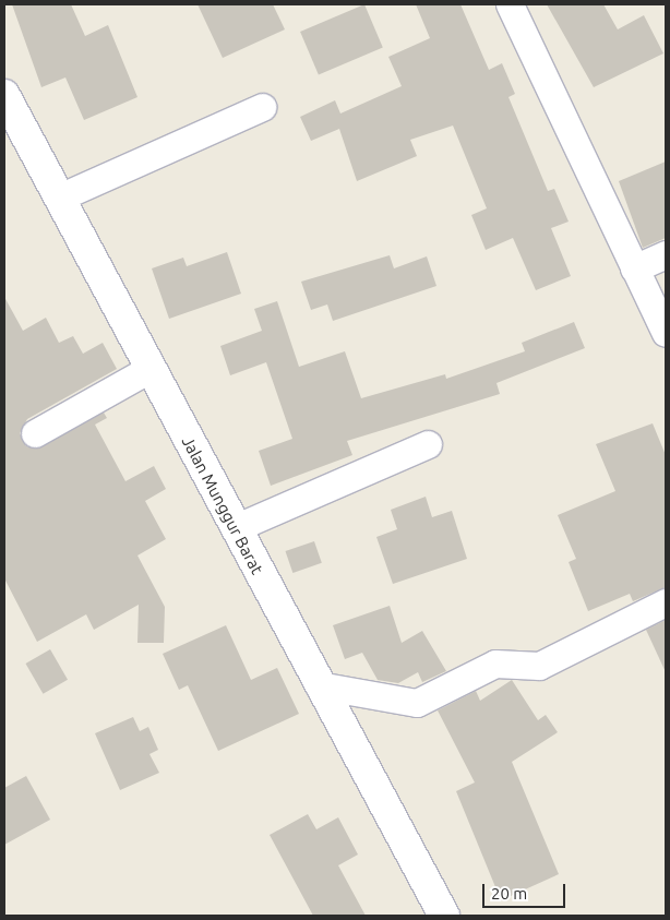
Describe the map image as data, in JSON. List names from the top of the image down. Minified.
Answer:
{"streets":{"street":["Jalan Munggur Barat"]},"scale_bar":"20 m"}
